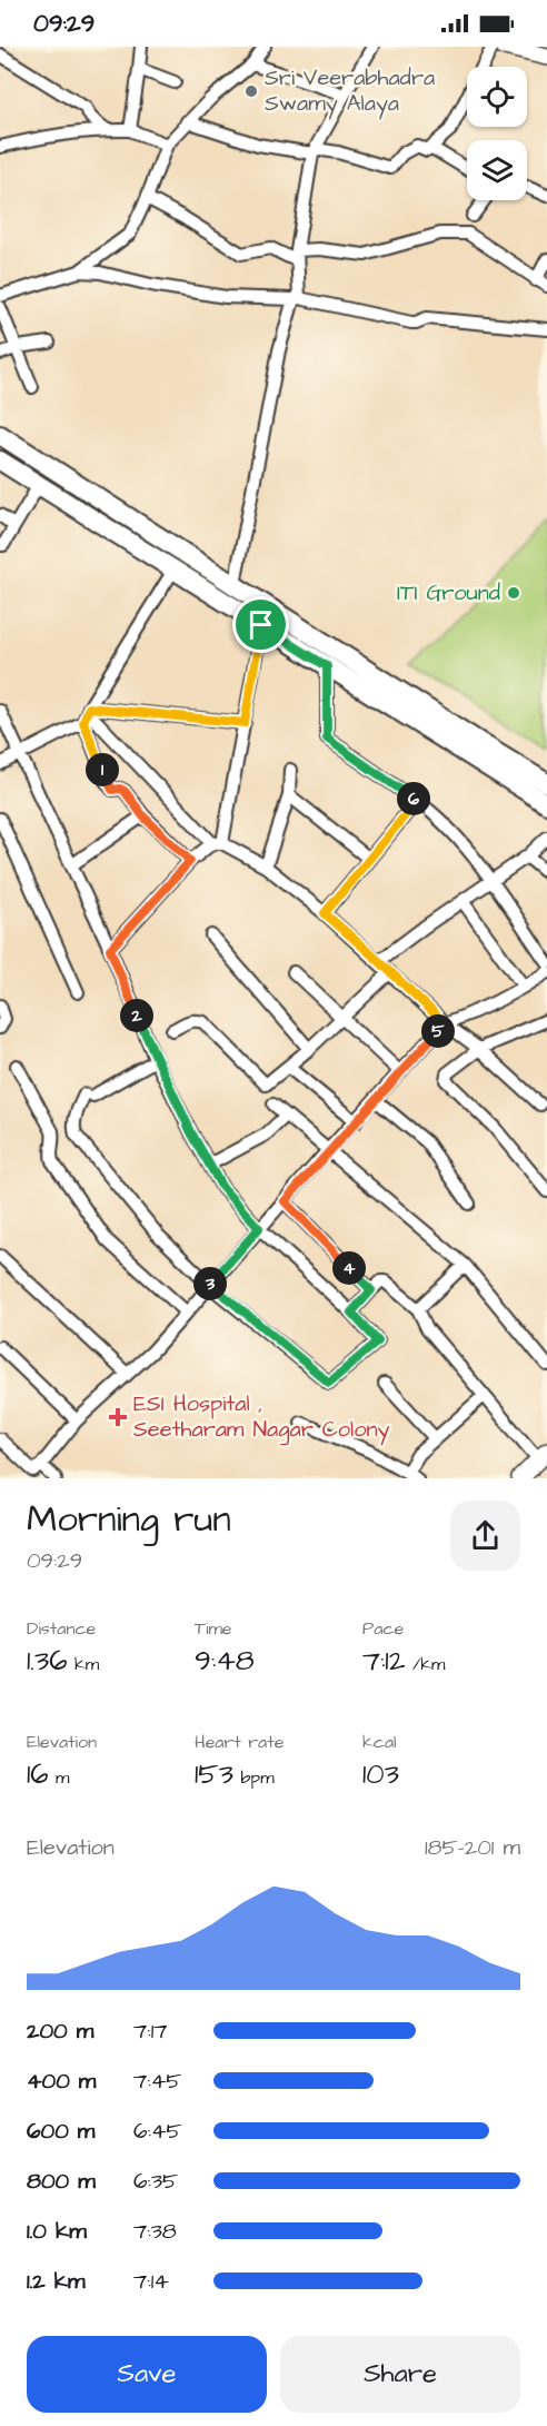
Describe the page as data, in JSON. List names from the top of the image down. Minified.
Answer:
{"places":{"other":["Sri Veerabhadra Swamy Alaya","ITI Ground"],"health":["ESI Hospital , Seetharam Nagar Colony"]},"page":{"status":"09:29","pins":["1","6","2","5","4","3"],"heading":["Morning run","09:29"],"stats":[["Distance","1.36 km"],["Time","9:48"],["Pace","7:12 /km"],["Elevation","16 m"],["Heart rate","153 bpm"],["kcal","103"]],"chart":["Elevation","185–201 m"],"list":[{"name":"200 m","note":"7:17"},{"name":"400 m","note":"7:45"},{"name":"600 m","note":"6:45"},{"name":"800 m","note":"6:35"},{"name":"1.0 km","note":"7:38"},{"name":"1.2 km","note":"7:14"}],"buttons":["Save","Share"]}}
